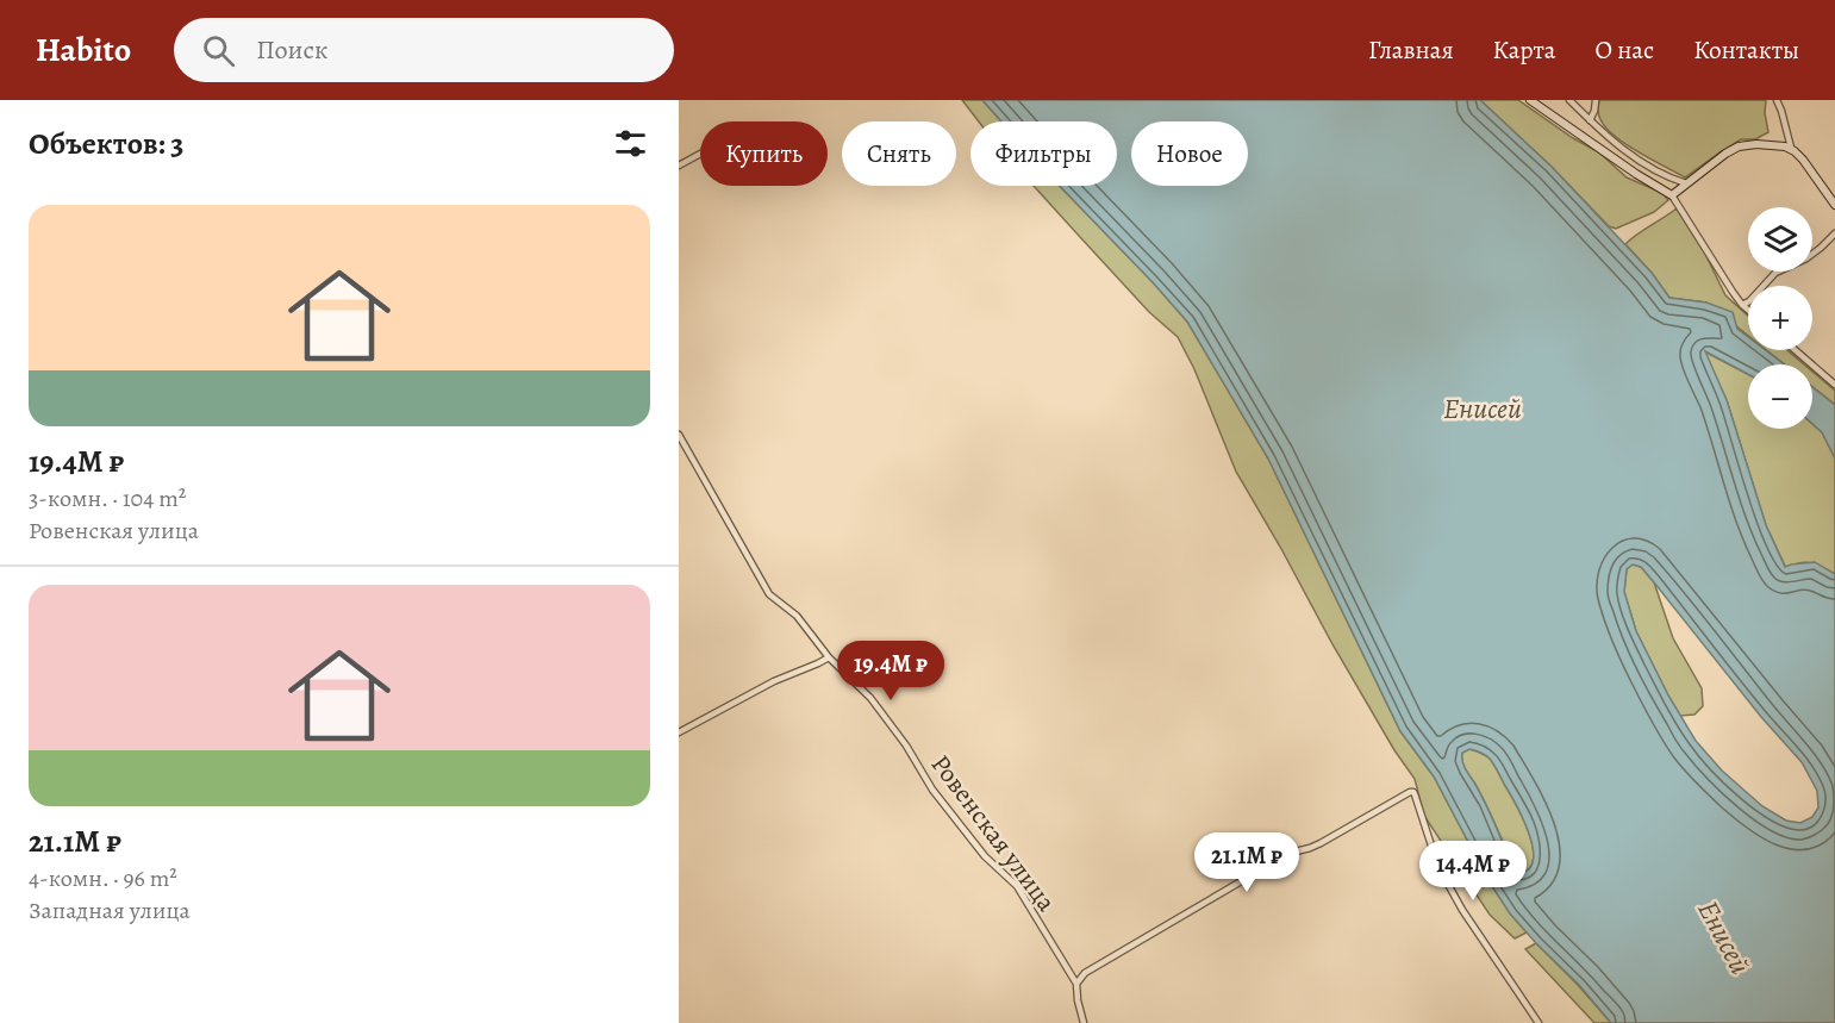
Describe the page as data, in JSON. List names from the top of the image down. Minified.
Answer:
{"streets":{"street":["Ровенская улица"]},"water":["Енисей"],"page":{"header":"Habito","search":"Поиск","nav":["Главная","Карта","О нас","Контакты"],"heading":"Объектов: 3","chip":["Купить","Снять","Фильтры","Новое"],"list":[{"name":"19.4M ₽","note":"3-комн. · 104 m² · Ровенская улица"},{"name":"21.1M ₽","note":"4-комн. · 96 m² · Западная улица"}],"map_buttons":["+","−"],"price":["19.4M ₽","21.1M ₽","14.4M ₽"]}}
